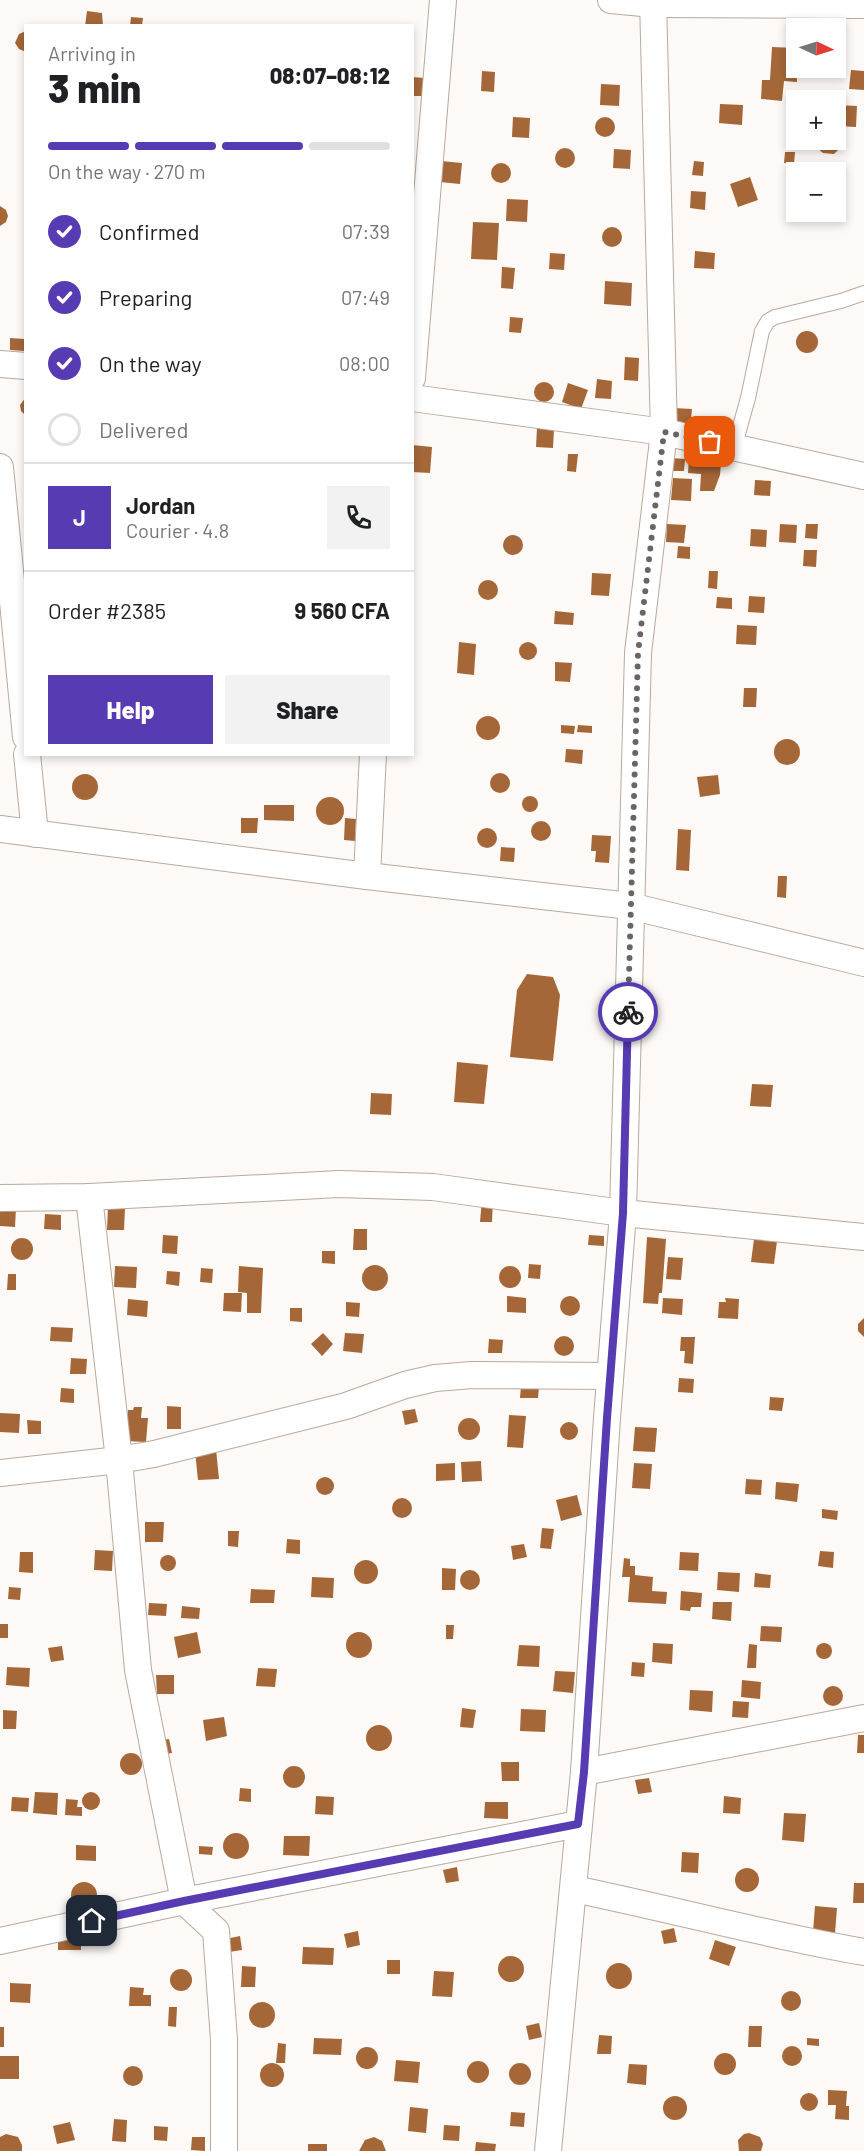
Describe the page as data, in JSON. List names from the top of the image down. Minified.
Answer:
{"north":"right","page":{"map_buttons":["+","−"],"heading":["3 min","Arriving in","08:07–08:12"],"panel":["Jordan","Courier · 4.8","Order #2385","9 560 CFA"],"bar":"On the way · 270 m","list":[["Confirmed","07:39"],["Preparing","07:49"],["On the way","08:00"],"Delivered"],"round":"J","buttons":["Help","Share"]}}
